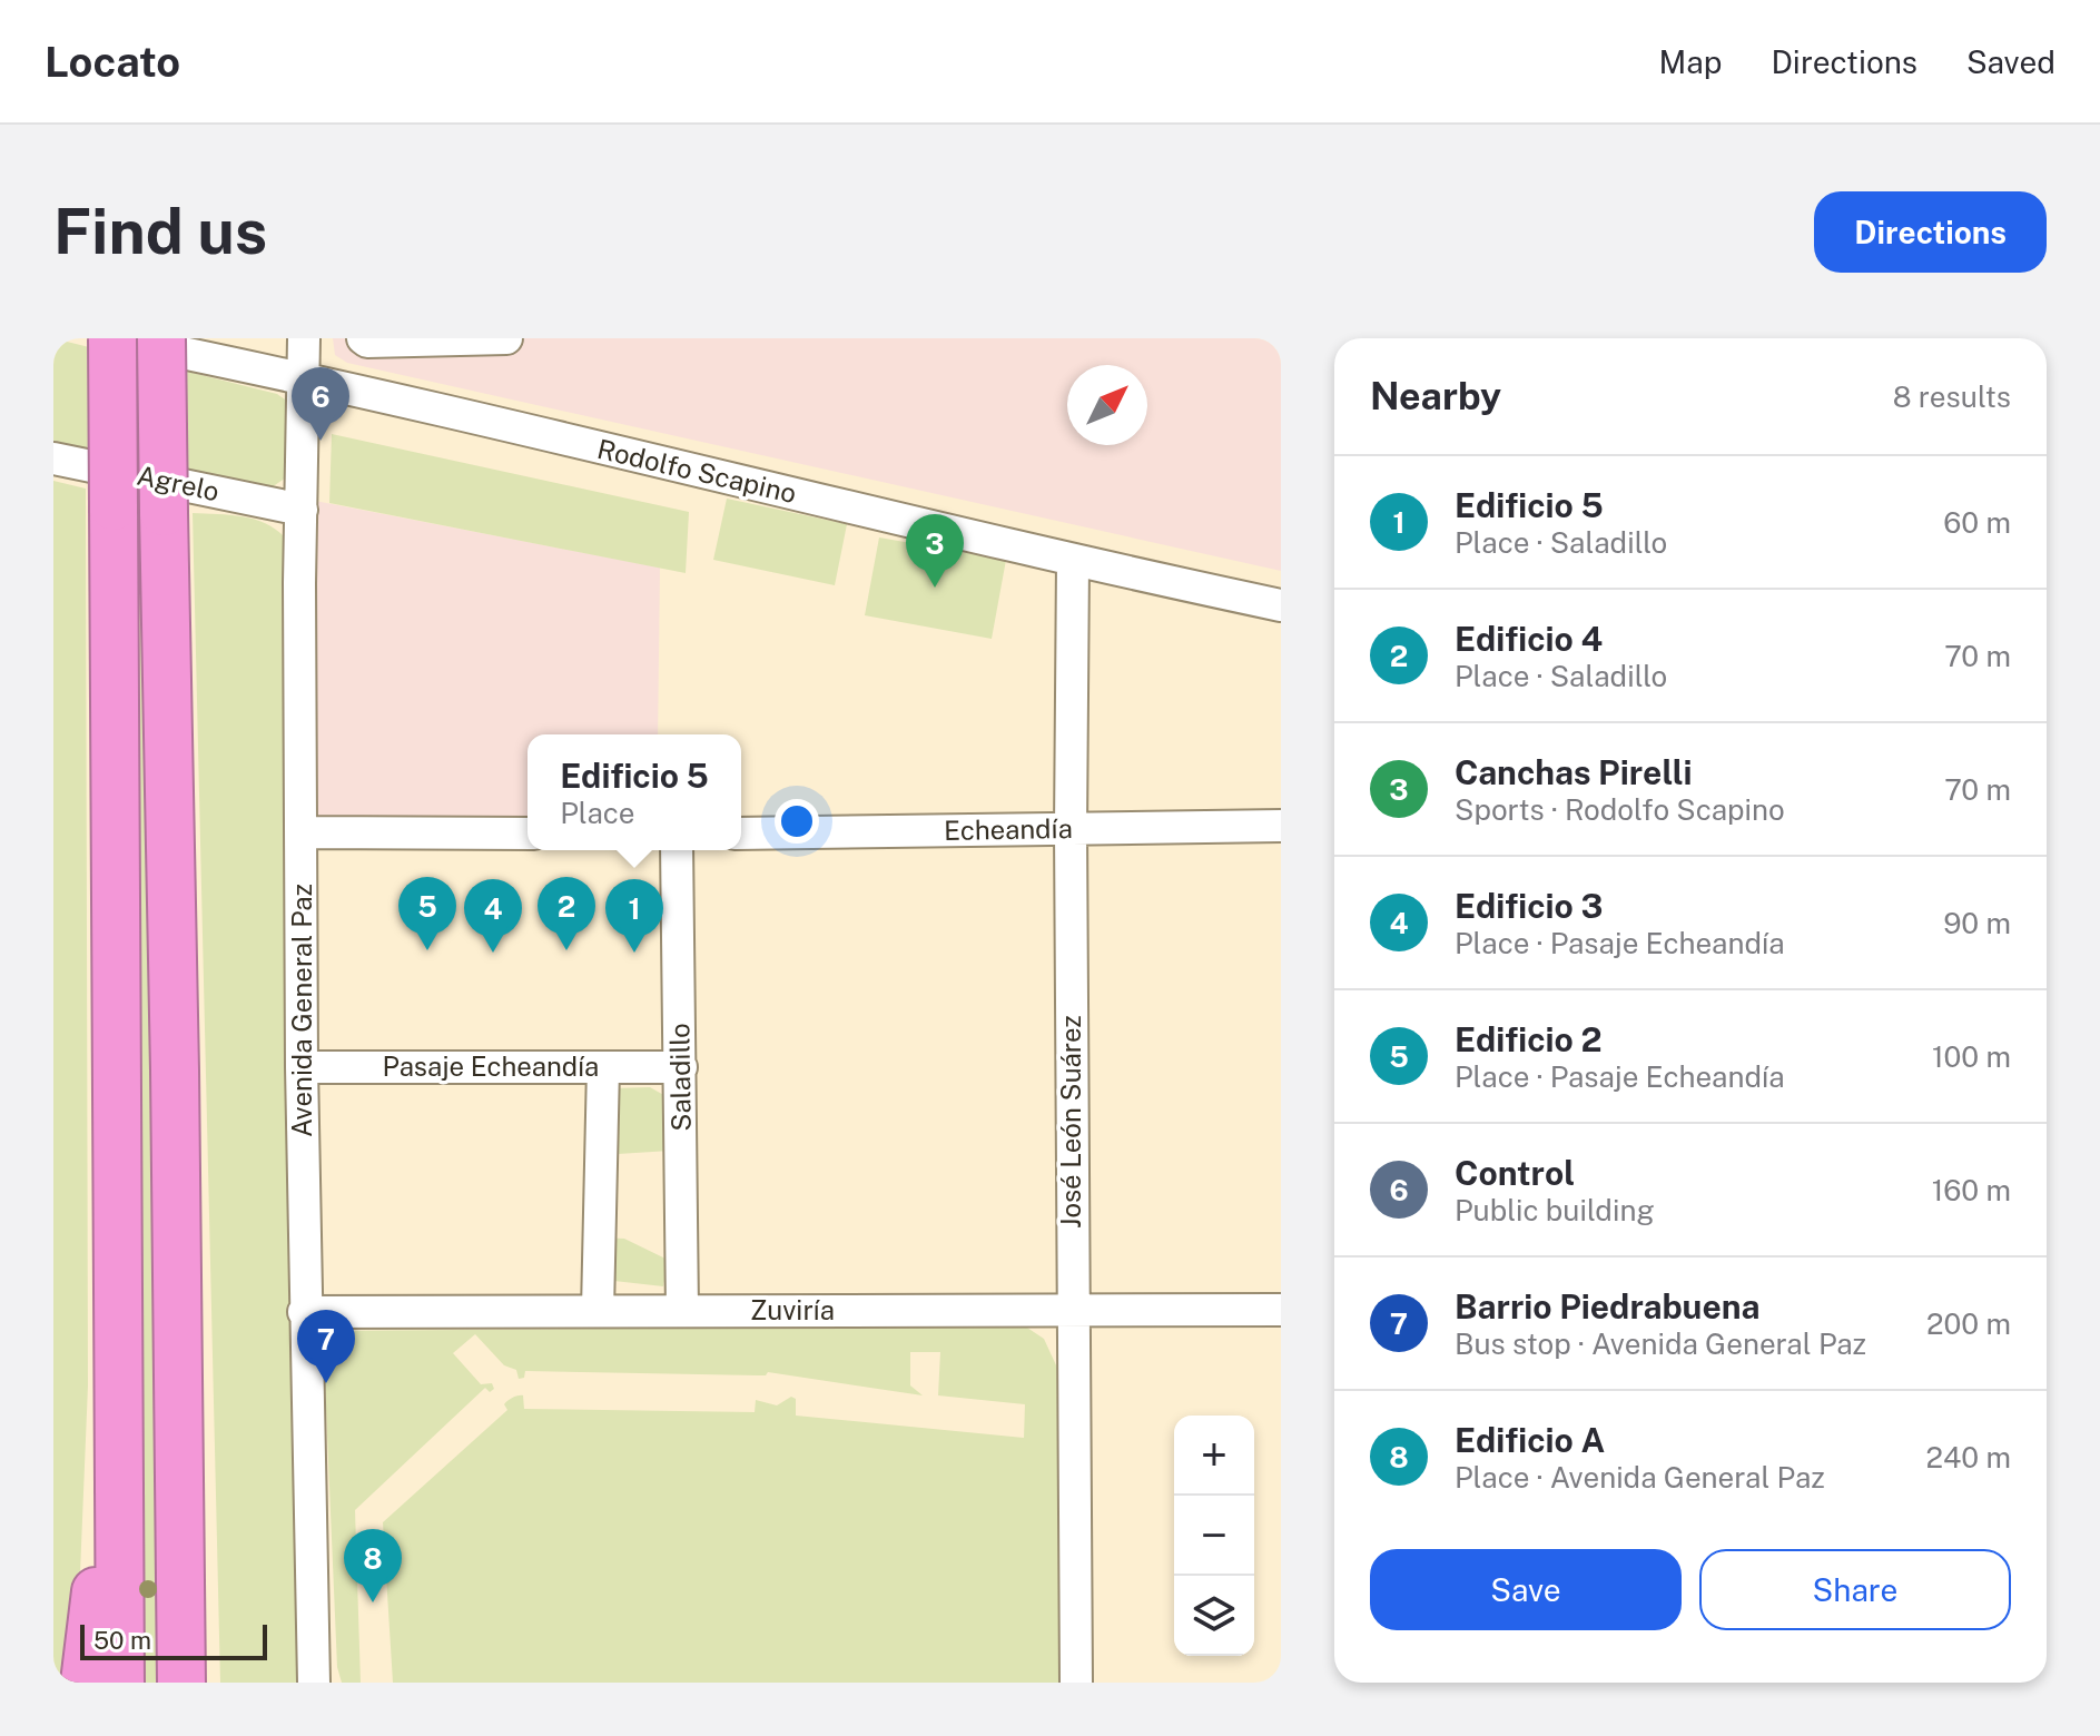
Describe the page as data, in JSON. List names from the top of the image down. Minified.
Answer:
{"streets":{"street":["Rodolfo Scapino","Agrelo","Echeandía","Avenida General Paz","Pasaje Echeandía","Saladillo","José León Suárez","Zuviría"]},"crossings":[["Rodolfo Scapino","Avenida General Paz"],["Rodolfo Scapino","José León Suárez"],["Agrelo","Avenida General Paz"],["Echeandía","José León Suárez"],["Avenida General Paz","Pasaje Echeandía"],["Avenida General Paz","Zuviría"],["Pasaje Echeandía","Saladillo"],["Saladillo","Zuviría"],["José León Suárez","Zuviría"]],"scale_bar":"50 m","north":"top right","page":{"header":"Locato","nav":["Map","Directions","Saved"],"buttons":["Directions",["Save","Share"]],"title":"Find us","heading":["Nearby","8 results"],"pins":["6","3","2","5","1","4","7","8"],"list":[{"mark":"1","name":"Edificio 5","note":"Place · Saladillo","value":"60 m"},{"mark":"2","name":"Edificio 4","note":"Place · Saladillo","value":"70 m"},{"mark":"3","name":"Canchas Pirelli","note":"Sports · Rodolfo Scapino","value":"70 m"},{"mark":"4","name":"Edificio 3","note":"Place · Pasaje Echeandía","value":"90 m"},{"mark":"5","name":"Edificio 2","note":"Place · Pasaje Echeandía","value":"100 m"},{"mark":"6","name":"Control","note":"Public building","value":"160 m"},{"mark":"7","name":"Barrio Piedrabuena","note":"Bus stop · Avenida General Paz","value":"200 m"},{"mark":"8","name":"Edificio A","note":"Place · Avenida General Paz","value":"240 m"}],"popup":["Edificio 5","Place"],"map_buttons":["+","−"],"scale":"50 m"}}
